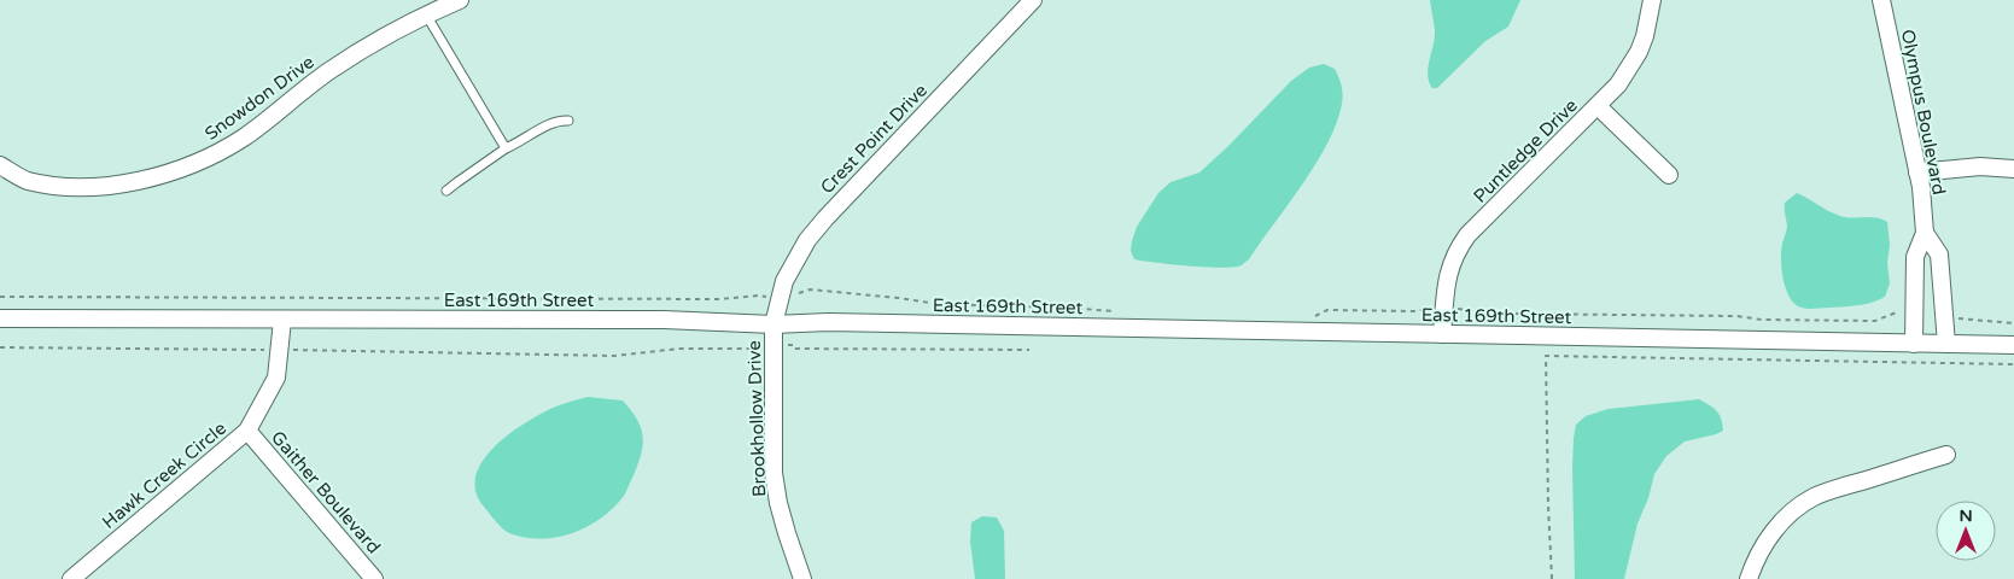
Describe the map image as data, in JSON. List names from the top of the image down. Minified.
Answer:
{"streets":{"street":["Snowdon Drive","Olympus Boulevard","Crest Point Drive","Puntledge Drive","East 169th Street","Brookhollow Drive","Hawk Creek Circle","Gaither Boulevard"]},"crossings":[["Olympus Boulevard","East 169th Street"],["Crest Point Drive","East 169th Street"],["Crest Point Drive","Brookhollow Drive"],["Puntledge Drive","East 169th Street"],["East 169th Street","Brookhollow Drive"],["East 169th Street","Hawk Creek Circle"],["Hawk Creek Circle","Gaither Boulevard"]],"north":"top"}
